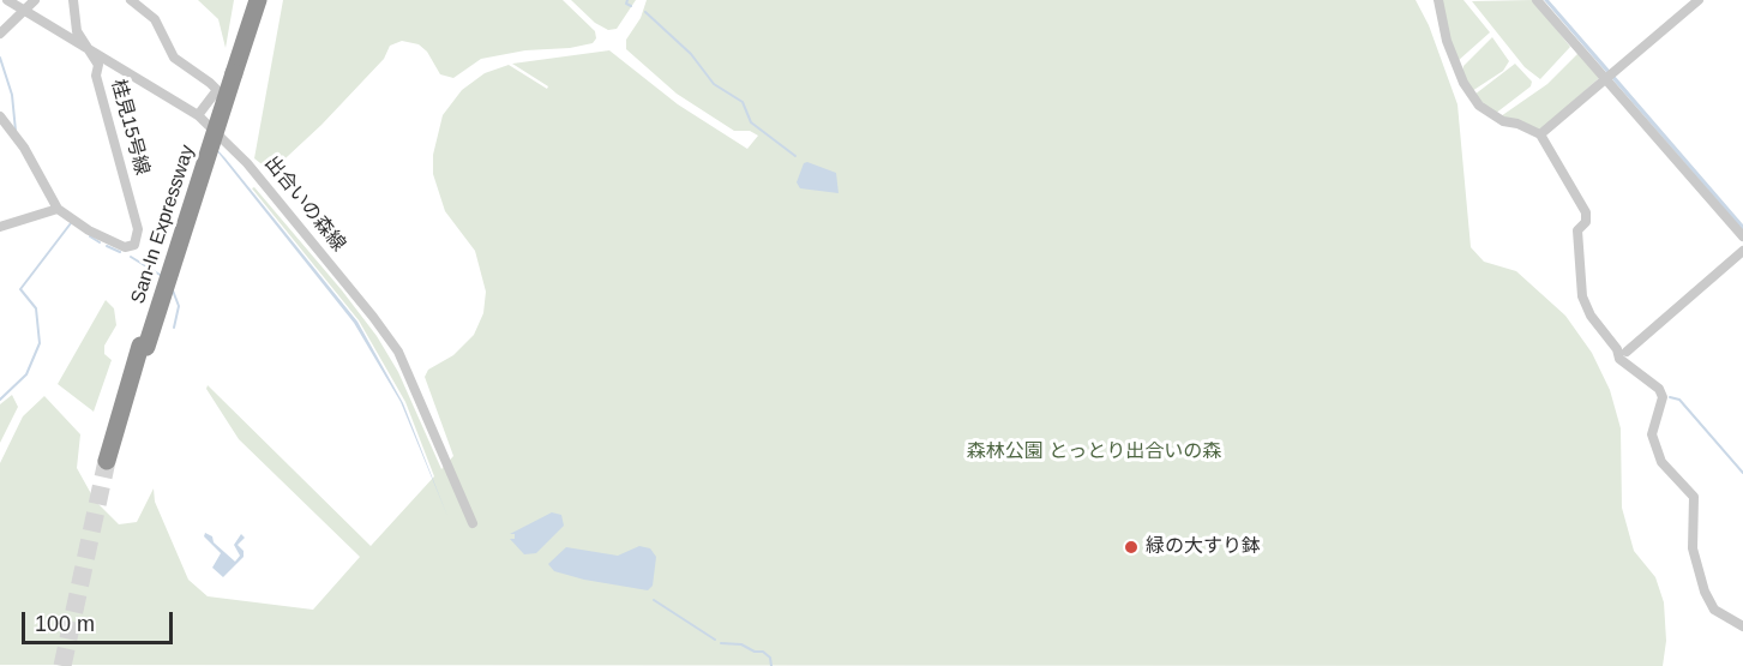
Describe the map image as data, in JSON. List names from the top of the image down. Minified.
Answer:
{"streets":{"highway":["San-In Expressway"],"street":["桂見15号線","出合いの森線"]},"crossings":[["桂見15号線","出合いの森線"]],"parks":["森林公園 とっとり出合いの森"],"places":["緑の大すり鉢"],"scale_bar":"100 m"}
